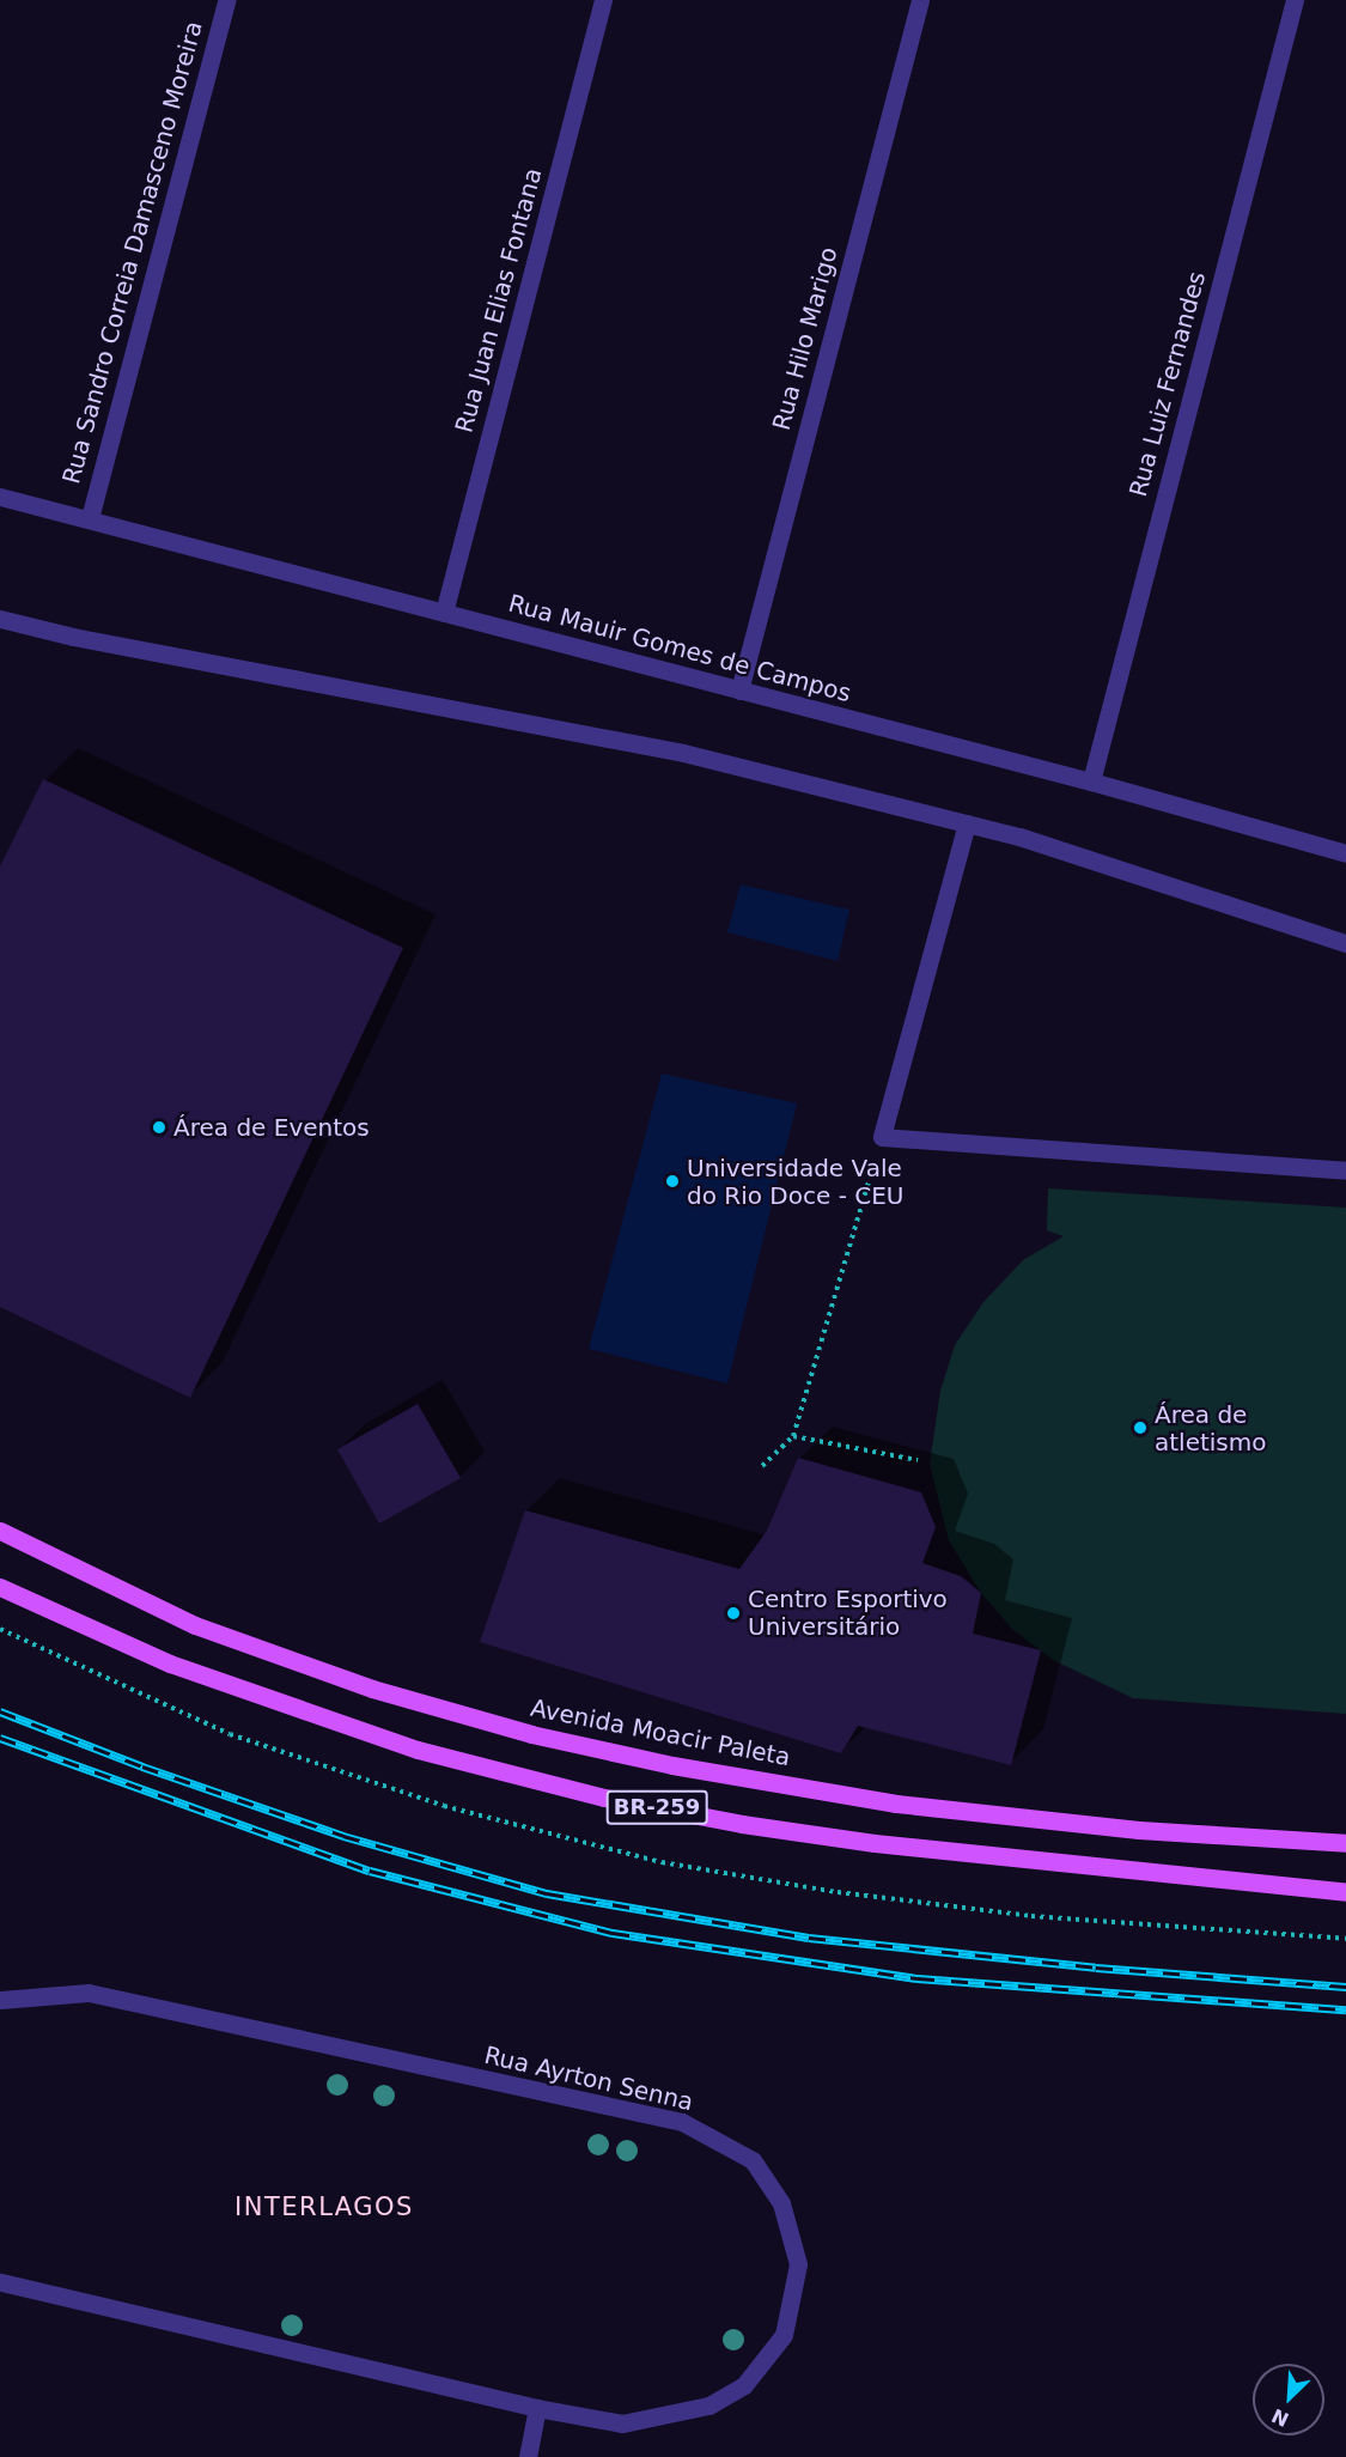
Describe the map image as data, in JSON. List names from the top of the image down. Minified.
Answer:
{"streets":{"main road":["Avenida Moacir Paleta","BR-259"],"street":["Rua Sandro Correia Damasceno Moreira","Rua Juan Elias Fontana","Rua Hilo Marigo","Rua Luiz Fernandes","Rua Mauir Gomes de Campos","Rua Ayrton Senna"]},"crossings":[["Rua Sandro Correia Damasceno Moreira","Rua Mauir Gomes de Campos"],["Rua Juan Elias Fontana","Rua Mauir Gomes de Campos"],["Rua Hilo Marigo","Rua Mauir Gomes de Campos"],["Rua Luiz Fernandes","Rua Mauir Gomes de Campos"]],"districts":["INTERLAGOS"],"places":["Área de Eventos","Universidade Vale do Rio Doce - CEU","Área de atletismo","Centro Esportivo Universitário"],"north":"bottom left"}
